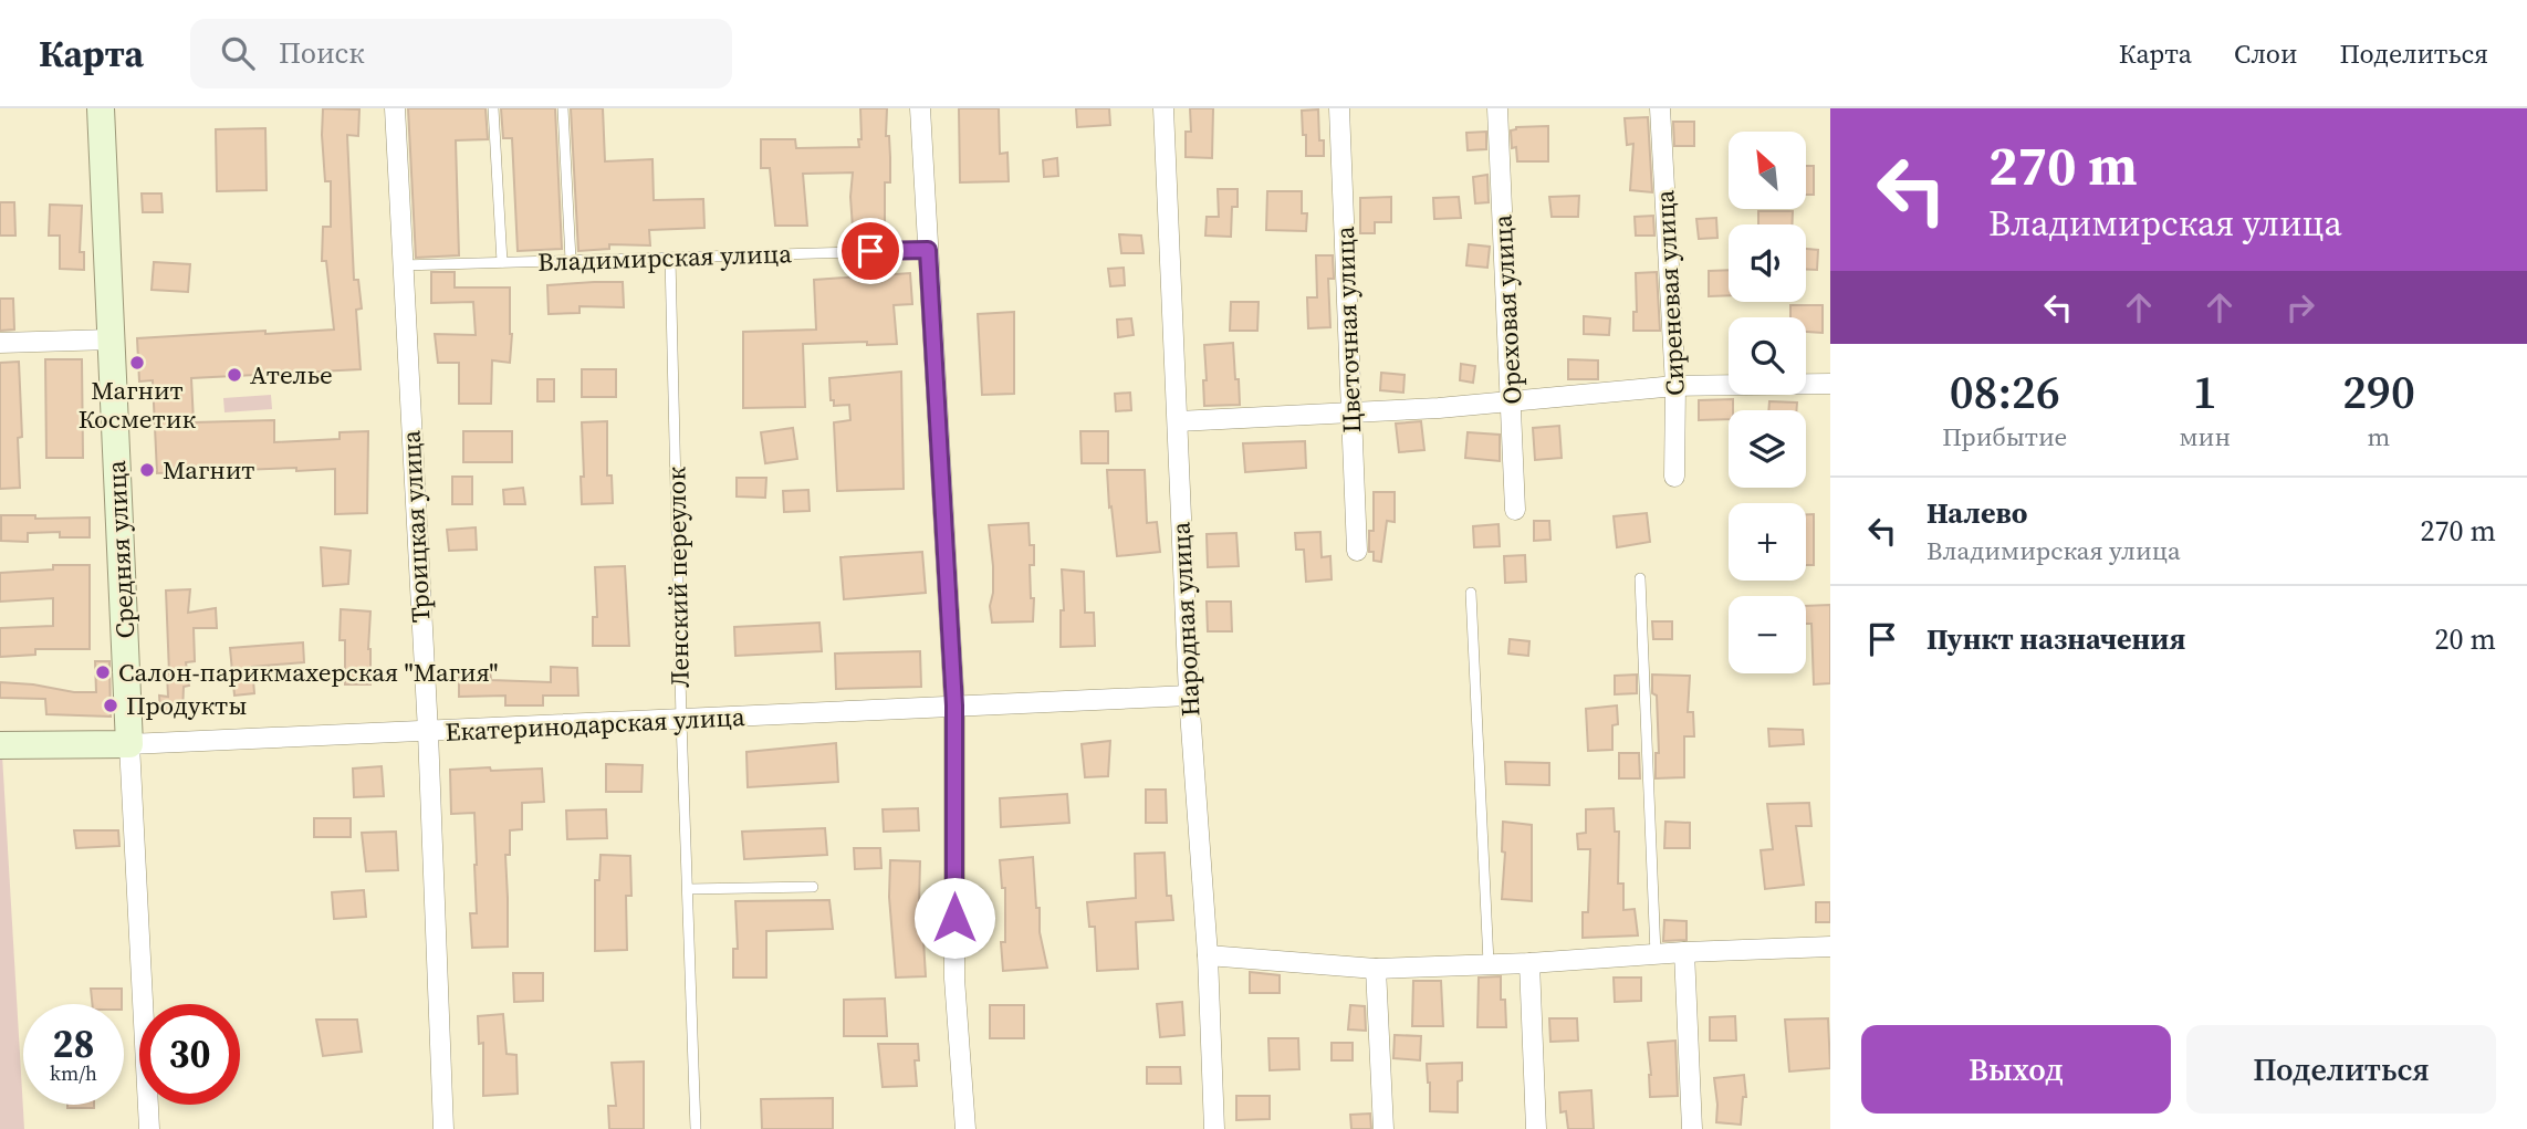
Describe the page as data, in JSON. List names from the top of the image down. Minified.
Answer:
{"streets":{"street":["Сиреневая улица","Ореховая улица","Цветочная улица","Троицкая улица","Средняя улица","Народная улица","Екатеринодарская улица"],"lane":["Владимирская улица","Ленский переулок"]},"crossings":[["Владимирская улица","Троицкая улица"],["Владимирская улица","Ленский переулок"],["Троицкая улица","Екатеринодарская улица"],["Средняя улица","Екатеринодарская улица"],["Ленский переулок","Екатеринодарская улица"],["Народная улица","Екатеринодарская улица"]],"places":["Магнит Косметик","Ателье","Магнит","Салон-парикмахерская \"Магия\"","Продукты"],"north":"top left","page":{"header":"Карта","search":"Поиск","nav":["Карта","Слои","Поделиться"],"turn":["270 m","Владимирская улица"],"map_buttons":["+","−"],"eta":["08:26","Прибытие","1","мин","290","m"],"list":[{"name":"Налево","note":"Владимирская улица","value":"270 m"},{"name":"Пункт назначения","value":"20 m"}],"speed":"28 km/h","limit":"30","buttons":["Выход","Поделиться"]}}
